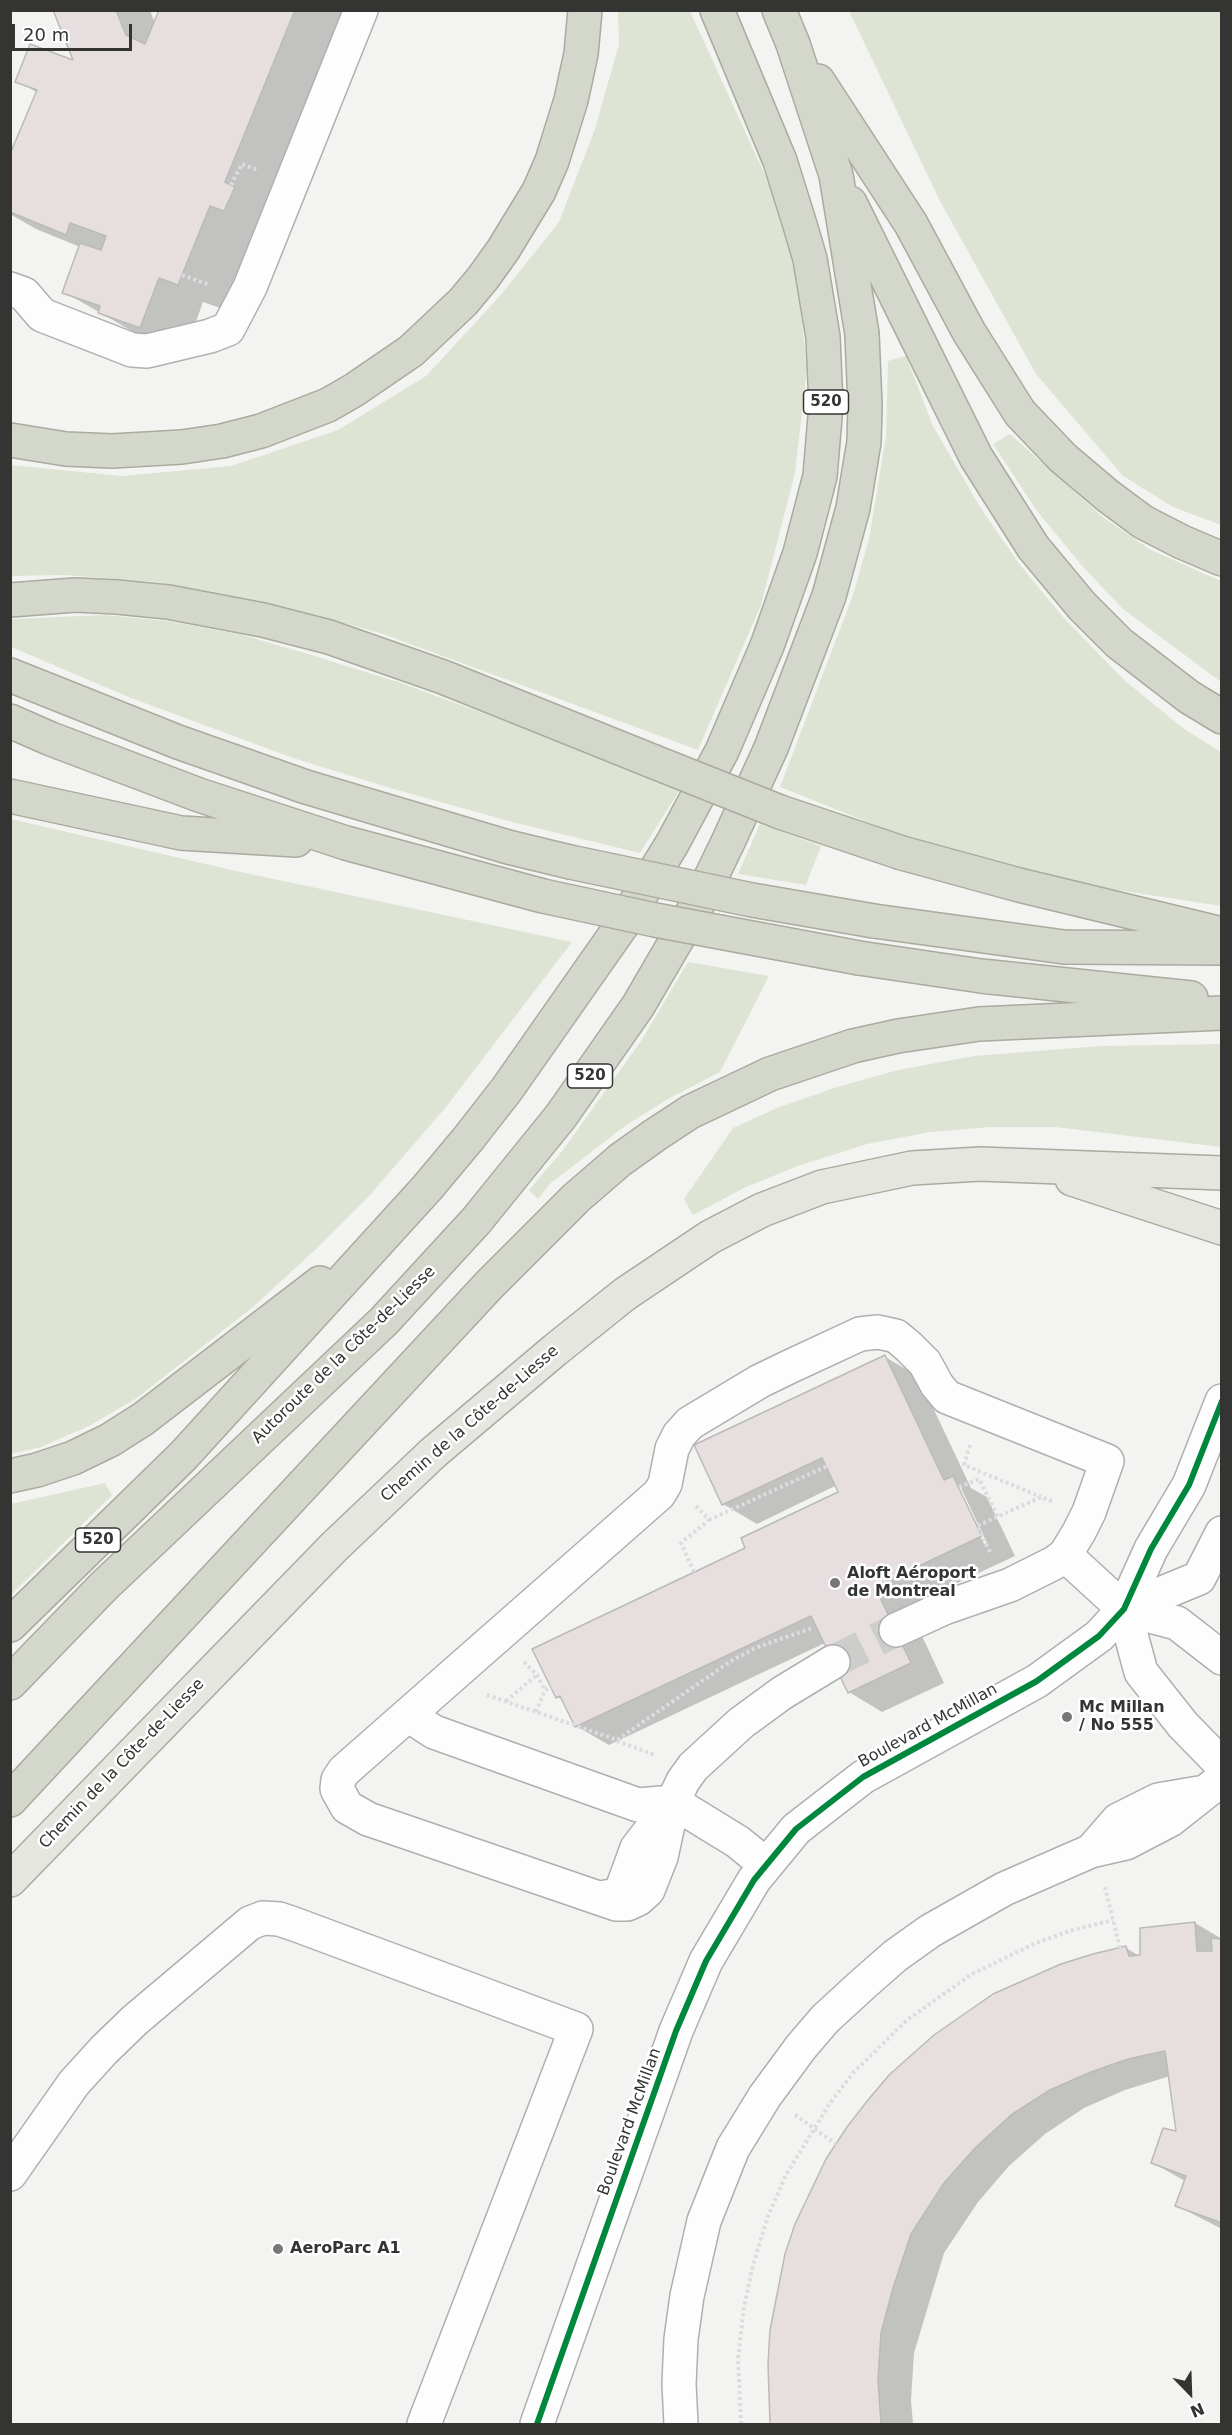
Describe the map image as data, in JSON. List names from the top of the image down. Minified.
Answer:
{"streets":{"highway":["520","Autoroute de la Côte-de-Liesse"],"main road":["Chemin de la Côte-de-Liesse"],"street":["Boulevard McMillan"]},"places":["Aloft Aéroport de Montreal","Mc Millan / No 555","AeroParc A1"],"scale_bar":"20 m","north":"bottom right"}
